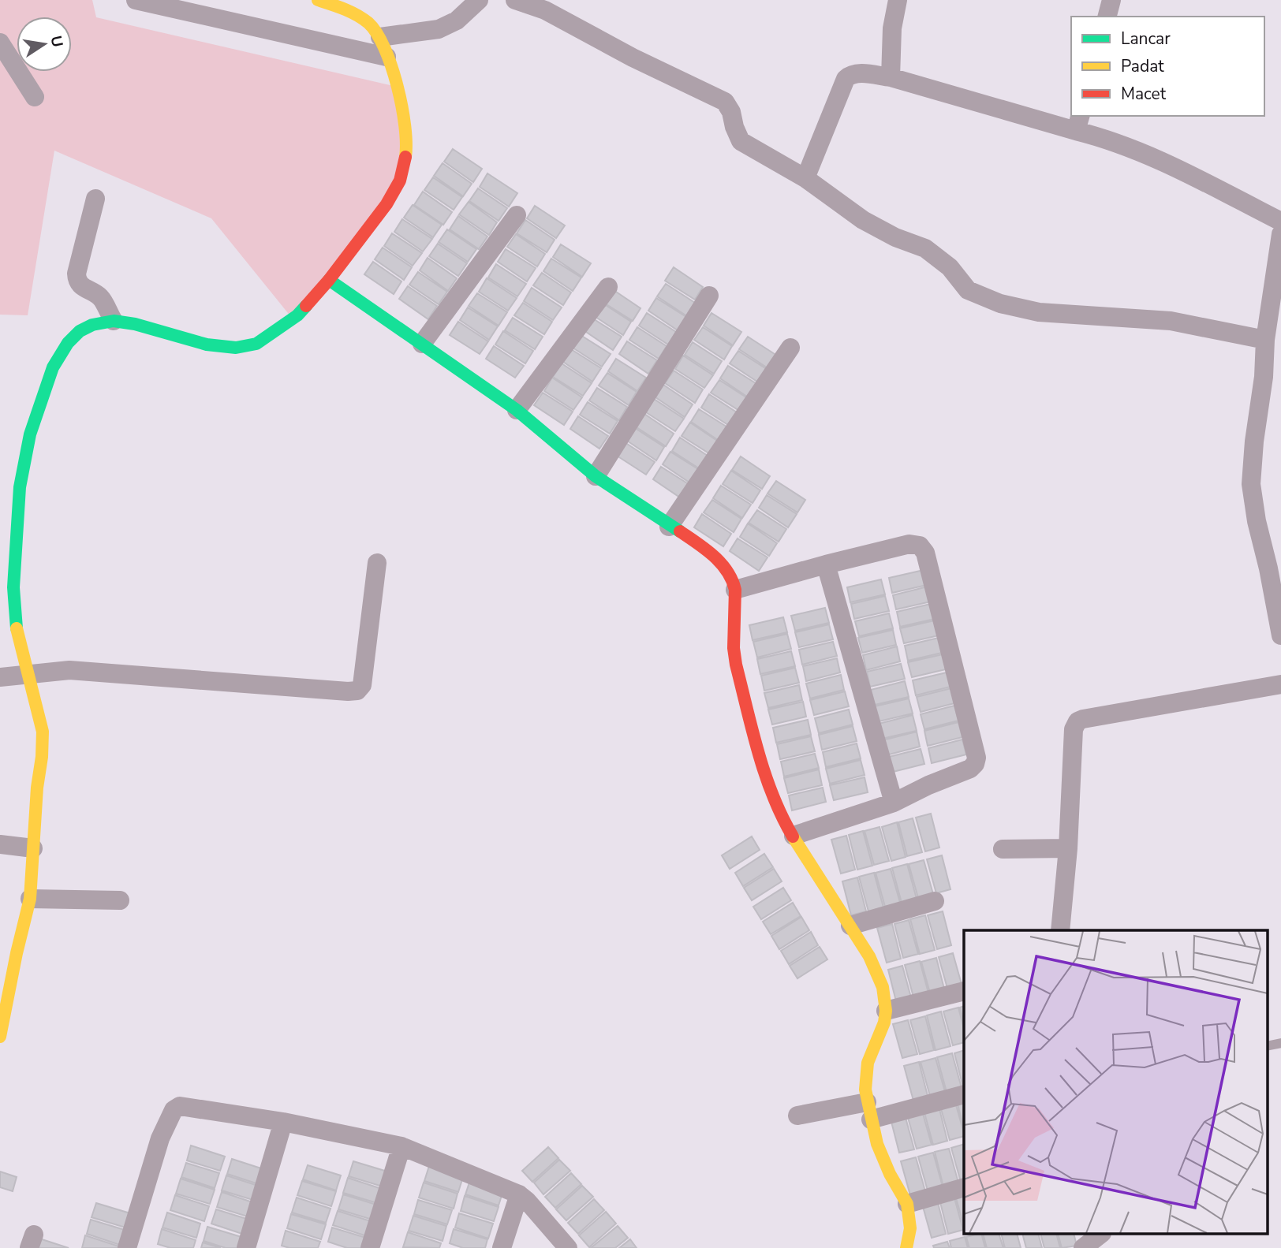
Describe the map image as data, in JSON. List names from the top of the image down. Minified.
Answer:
{"legend":["Lancar","Padat","Macet"],"north":"right"}
